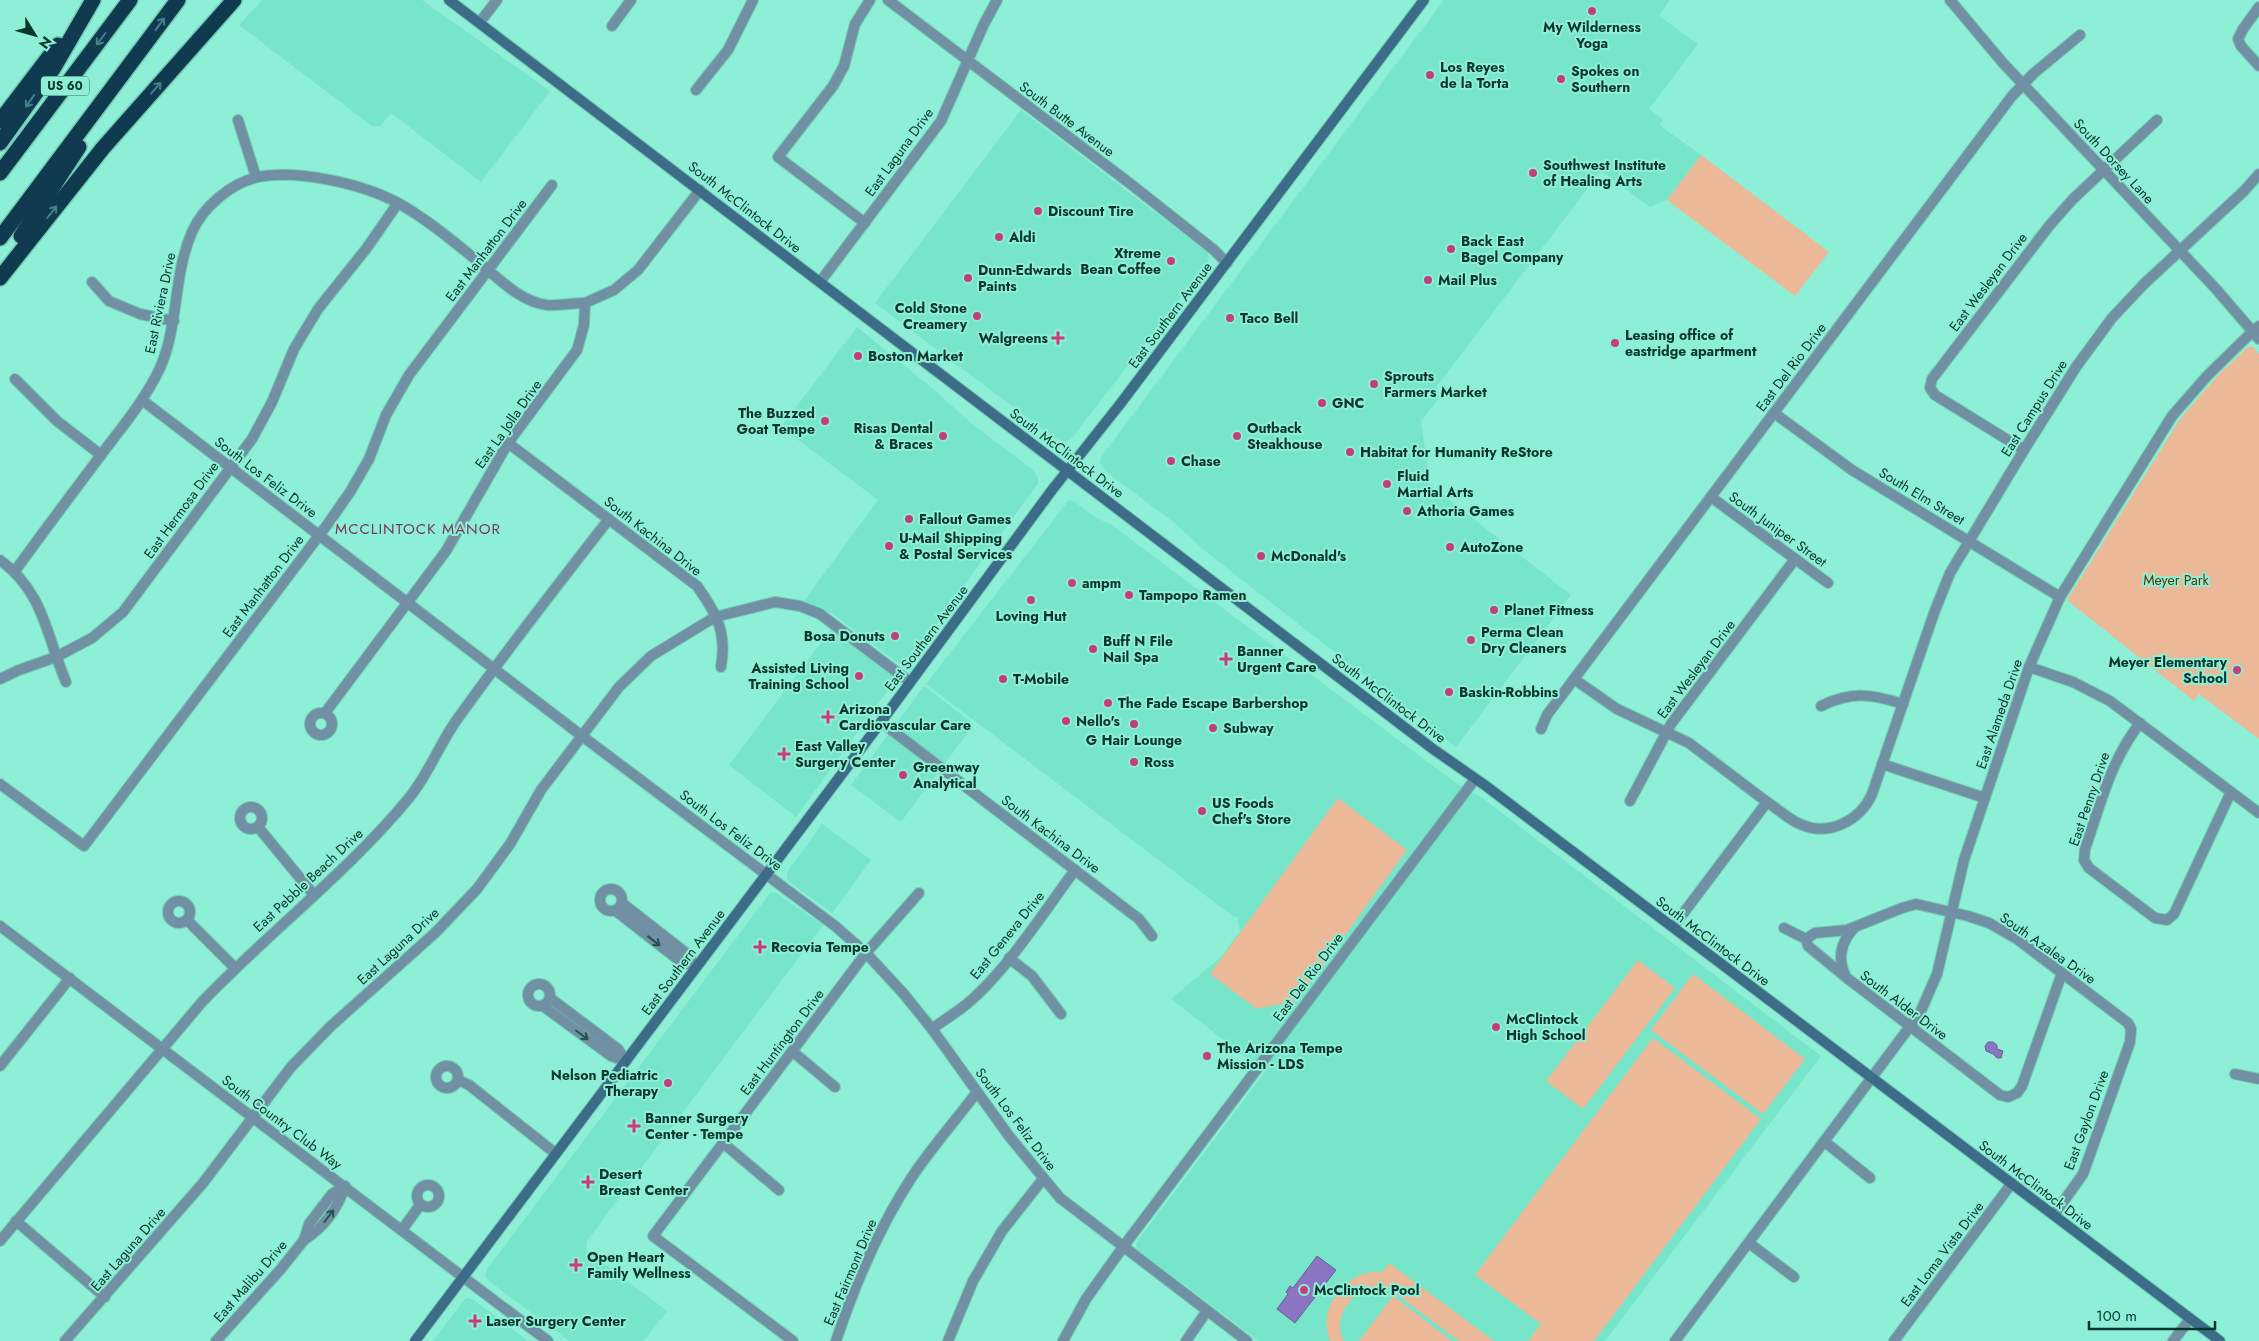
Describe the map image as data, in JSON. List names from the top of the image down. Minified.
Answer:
{"streets":{"highway":["US 60"],"main road":["South McClintock Drive","East Southern Avenue"],"street":["South Butte Avenue","East Laguna Drive","South Dorsey Lane","East Manhatton Drive","East Wesleyan Drive","East Riviera Drive","East Del Rio Drive","East Campus Drive","East La Jolla Drive","South Los Feliz Drive","South Elm Street","East Hermosa Drive","South Juniper Street","South Kachina Drive","East Alameda Drive","East Penny Drive","East Pebble Beach Drive","East Geneva Drive","South Azalea Drive","South Alder Drive","East Huntington Drive","East Gaylon Drive","South Country Club Way","East Loma Vista Drive","East Fairmont Drive","East Malibu Drive"]},"crossings":[["South Butte Avenue","East Laguna Drive"],["South Butte Avenue","East Southern Avenue"],["East Laguna Drive","South McClintock Drive"],["East Laguna Drive","South Los Feliz Drive"],["East Laguna Drive","South Kachina Drive"],["East Laguna Drive","South Country Club Way"],["South Dorsey Lane","East Wesleyan Drive"],["South Dorsey Lane","East Del Rio Drive"],["South Dorsey Lane","East Campus Drive"],["South Dorsey Lane","East Alameda Drive"],["South McClintock Drive","East Southern Avenue"],["South McClintock Drive","East Del Rio Drive"],["South McClintock Drive","East Alameda Drive"],["South McClintock Drive","East Gaylon Drive"],["South McClintock Drive","East Loma Vista Drive"],["East Manhatton Drive","East Riviera Drive"],["East Manhatton Drive","South Los Feliz Drive"],["East Wesleyan Drive","East Campus Drive"],["East Wesleyan Drive","South Juniper Street"],["East Riviera Drive","East La Jolla Drive"],["East Riviera Drive","South Los Feliz Drive"],["East Riviera Drive","East Hermosa Drive"],["East Southern Avenue","South Los Feliz Drive"],["East Southern Avenue","South Kachina Drive"],["East Southern Avenue","South Country Club Way"],["East Del Rio Drive","South Los Feliz Drive"],["East Del Rio Drive","South Elm Street"],["East Del Rio Drive","South Juniper Street"],["East Campus Drive","South Elm Street"],["East La Jolla Drive","South Los Feliz Drive"],["East La Jolla Drive","South Kachina Drive"],["South Los Feliz Drive","East Hermosa Drive"],["South Los Feliz Drive","East Pebble Beach Drive"],["South Los Feliz Drive","East Geneva Drive"],["South Los Feliz Drive","East Huntington Drive"],["South Los Feliz Drive","East Fairmont Drive"],["South Elm Street","East Alameda Drive"],["South Kachina Drive","East Pebble Beach Drive"],["South Kachina Drive","East Geneva Drive"],["East Alameda Drive","South Azalea Drive"],["East Alameda Drive","South Alder Drive"],["East Pebble Beach Drive","South Country Club Way"],["South Azalea Drive","South Alder Drive"],["South Azalea Drive","East Gaylon Drive"],["South Country Club Way","East Malibu Drive"]],"districts":["MCCLINTOCK MANOR"],"parks":["Meyer Park"],"places":{"other":["My Wilderness Yoga","Los Reyes de la Torta","Spokes on Southern","Southwest Institute of Healing Arts","Discount Tire","Aldi","Back East Bagel Company","Xtreme Bean Coffee","Dunn-Edwards Paints","Mail Plus","Cold Stone Creamery","Taco Bell","Leasing office of eastridge apartment","Boston Market","Sprouts Farmers Market","GNC","The Buzzed Goat Tempe","Risas Dental & Braces","Outback Steakhouse","Habitat for Humanity ReStore","Chase","Fluid Martial Arts","Athoria Games","Fallout Games","U-Mail Shipping & Postal Services","AutoZone","McDonald's","ampm","Tampopo Ramen","Loving Hut","Planet Fitness","Bosa Donuts","Perma Clean Dry Cleaners","Buff N File Nail Spa","Meyer Elementary School","Assisted Living Training School","T-Mobile","Baskin-Robbins","The Fade Escape Barbershop","Nello's","G Hair Lounge","Subway","Ross","Greenway Analytical","US Foods Chef's Store","McClintock High School","The Arizona Tempe Mission - LDS","Nelson Pediatric Therapy","McClintock Pool"],"health":["Walgreens","Banner Urgent Care","Arizona Cardiovascular Care","East Valley Surgery Center","Recovia Tempe","Banner Surgery Center - Tempe","Desert Breast Center","Open Heart Family Wellness","Laser Surgery Center"]},"scale_bar":"100 m","north":"bottom right"}
